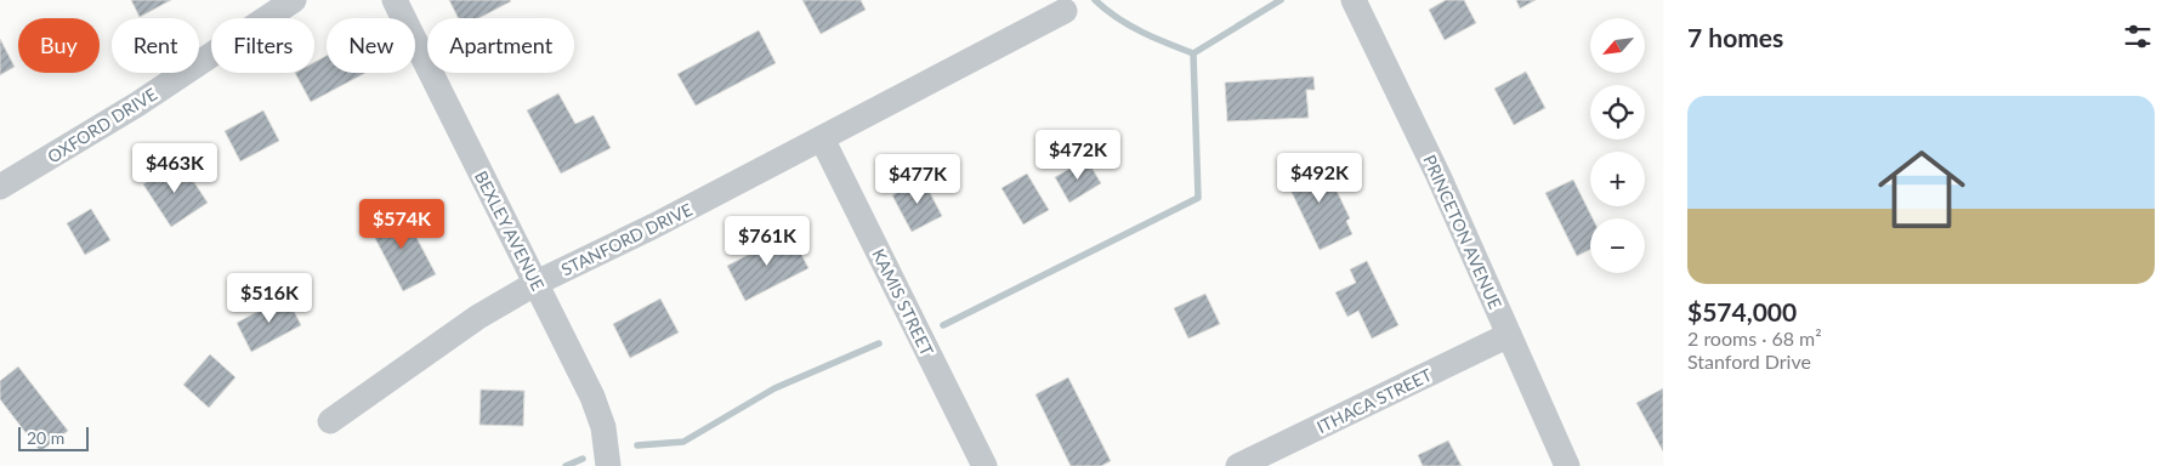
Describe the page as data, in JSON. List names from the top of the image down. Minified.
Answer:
{"streets":{"street":["OXFORD DRIVE","BEXLEY AVENUE","PRINCETON AVENUE","STANFORD DRIVE","KAMIS STREET","ITHACA STREET"]},"crossings":[["BEXLEY AVENUE","STANFORD DRIVE"],["PRINCETON AVENUE","ITHACA STREET"],["STANFORD DRIVE","KAMIS STREET"]],"scale_bar":"20 m","north":"bottom left","page":{"heading":"7 homes","map_buttons":["+","−"],"chip":["Buy","Rent","Filters","New","Apartment"],"list":[{"name":"$574,000","note":"2 rooms · 68 m² · Stanford Drive"}],"price":["$472K","$463K","$492K","$477K","$574K","$761K","$516K"],"scale":"20 m"}}
